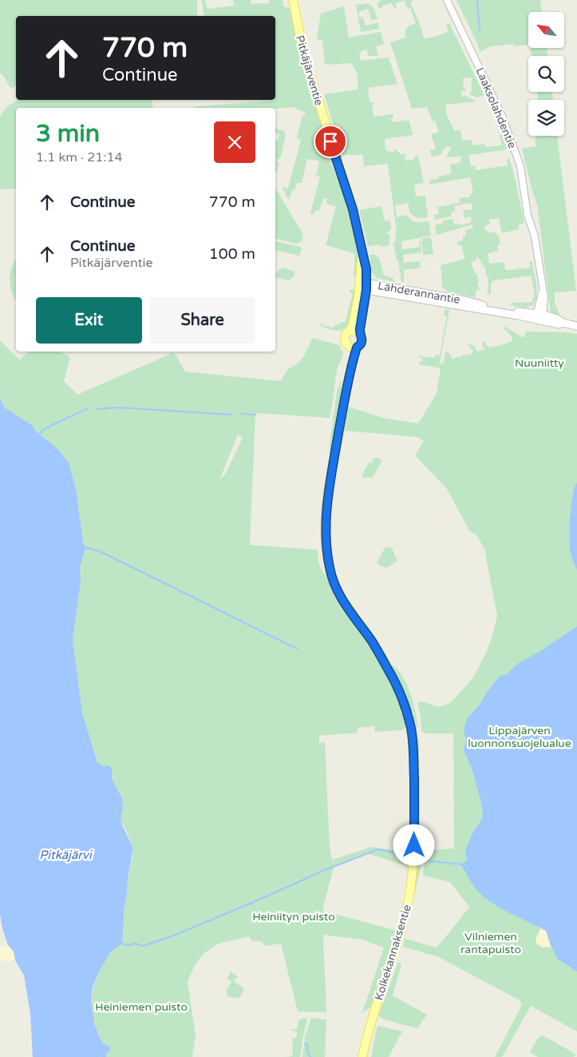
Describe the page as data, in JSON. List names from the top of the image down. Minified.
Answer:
{"streets":{"main road":["Pitkäjärventie","Lähderannantie","Kolkekannaksentie"],"street":["Laaksolahdentie"]},"crossings":[["Pitkäjärventie","Lähderannantie"],["Laaksolahdentie","Lähderannantie"]],"water":["Pitkäjärvi"],"parks":["Nuuniitty","Lippajärven luonnonsuojelualue","Heiniityn puisto","Vilniemen rantapuisto","Heiniemen puisto"],"north":"top left","page":{"turn":["770 m","Continue"],"heading":["3 min","1.1 km · 21:14"],"list":[{"name":"Continue","value":"770 m"},{"name":"Continue","note":"Pitkäjärventie","value":"100 m"}],"buttons":["Exit","Share"]}}
